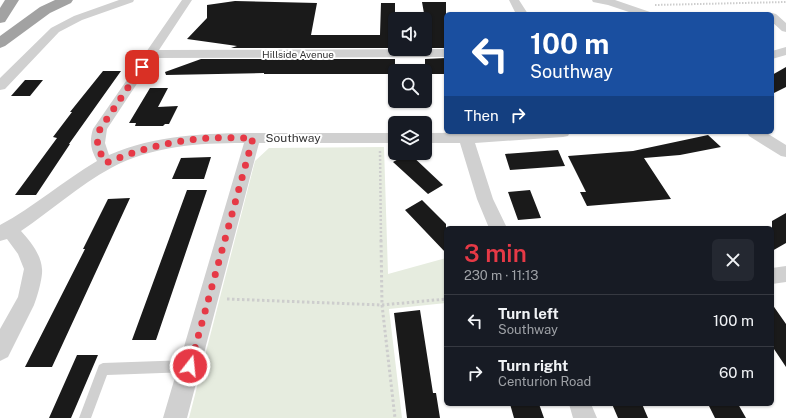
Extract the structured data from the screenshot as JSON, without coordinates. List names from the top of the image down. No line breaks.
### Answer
{"streets":{"street":["Hillside Avenue","Southway"]},"page":{"turn":["100 m","Southway"],"then":"Then","heading":["3 min","230 m · 11:13"],"list":[{"name":"Turn left","note":"Southway","value":"100 m"},{"name":"Turn right","note":"Centurion Road","value":"60 m"}]}}
